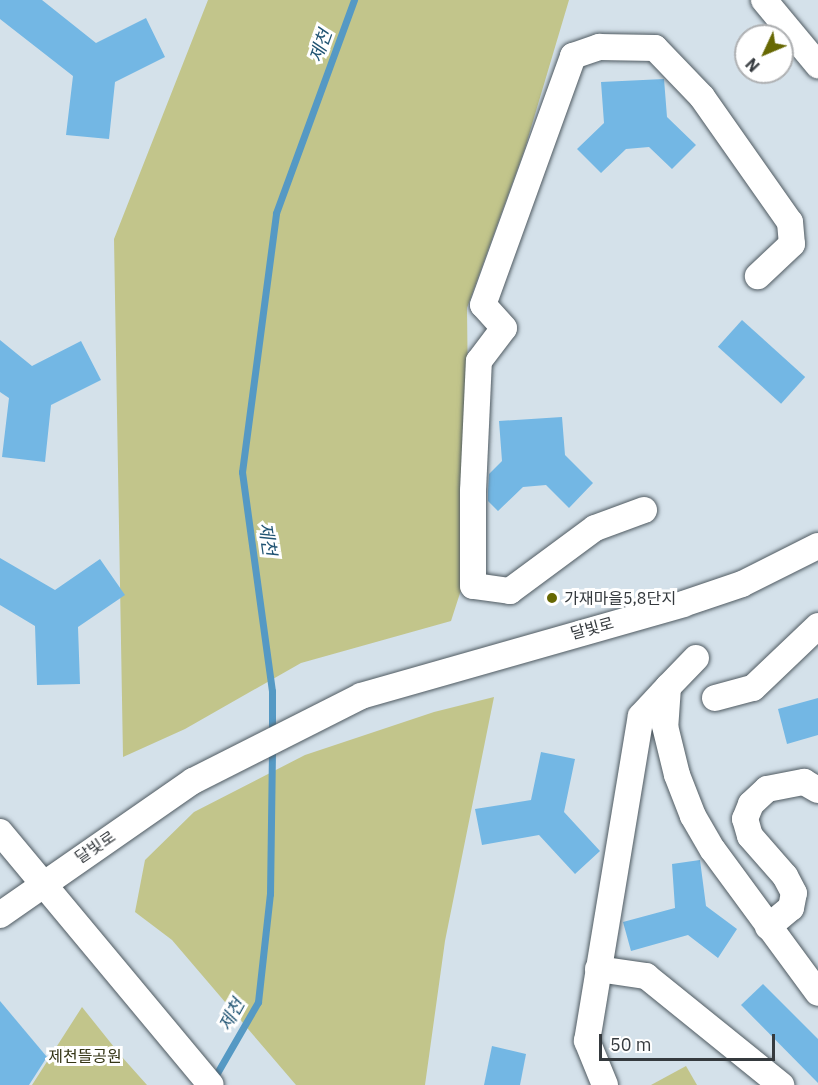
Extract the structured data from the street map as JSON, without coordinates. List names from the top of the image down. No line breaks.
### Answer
{"streets":{"street":["달빛로"]},"water":["제천"],"parks":["제천뜰공원"],"places":["가재마을5,8단지"],"scale_bar":"50 m","north":"bottom left"}
